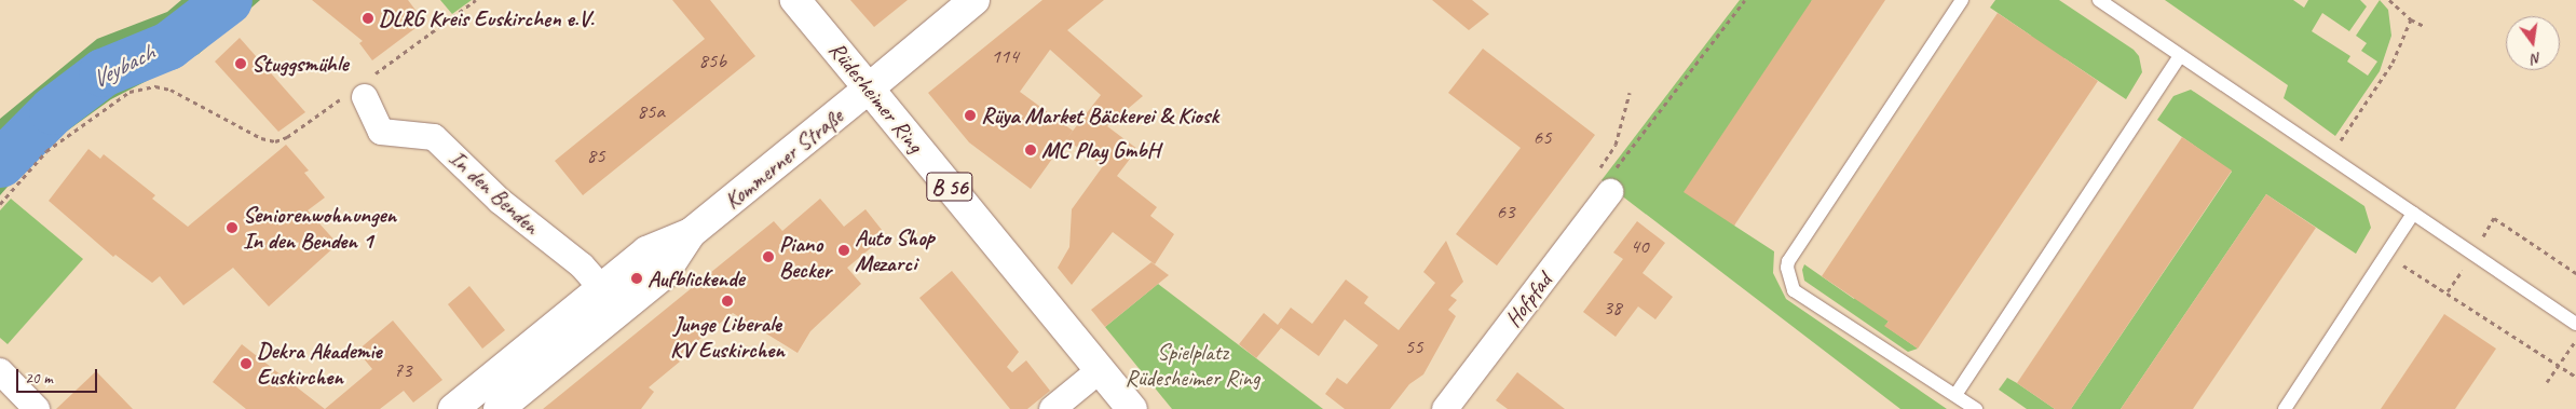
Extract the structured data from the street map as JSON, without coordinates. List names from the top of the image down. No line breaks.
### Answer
{"streets":{"street":["Rüdesheimer Ring","Kommerner Straße","B 56","In den Benden","Hofpfad"]},"crossings":[["Rüdesheimer Ring","Kommerner Straße"],["Kommerner Straße","In den Benden"]],"water":["Veybach"],"parks":["Spielplatz Rüdesheimer Ring"],"places":["DLRG Kreis Euskirchen e.V.","Stuggsmühle","Rüya Market Bäckerei & Kiosk","MC Play GmbH","Seniorenwohnungen In den Benden 1","Auto Shop Mezarci","Piano Becker","Aufblickende","Junge Liberale KV Euskirchen","Dekra Akademie Euskirchen"],"house_numbers":["114","85b","85a","65","85","63","40","38","55","73"],"scale_bar":"20 m","north":"bottom"}
